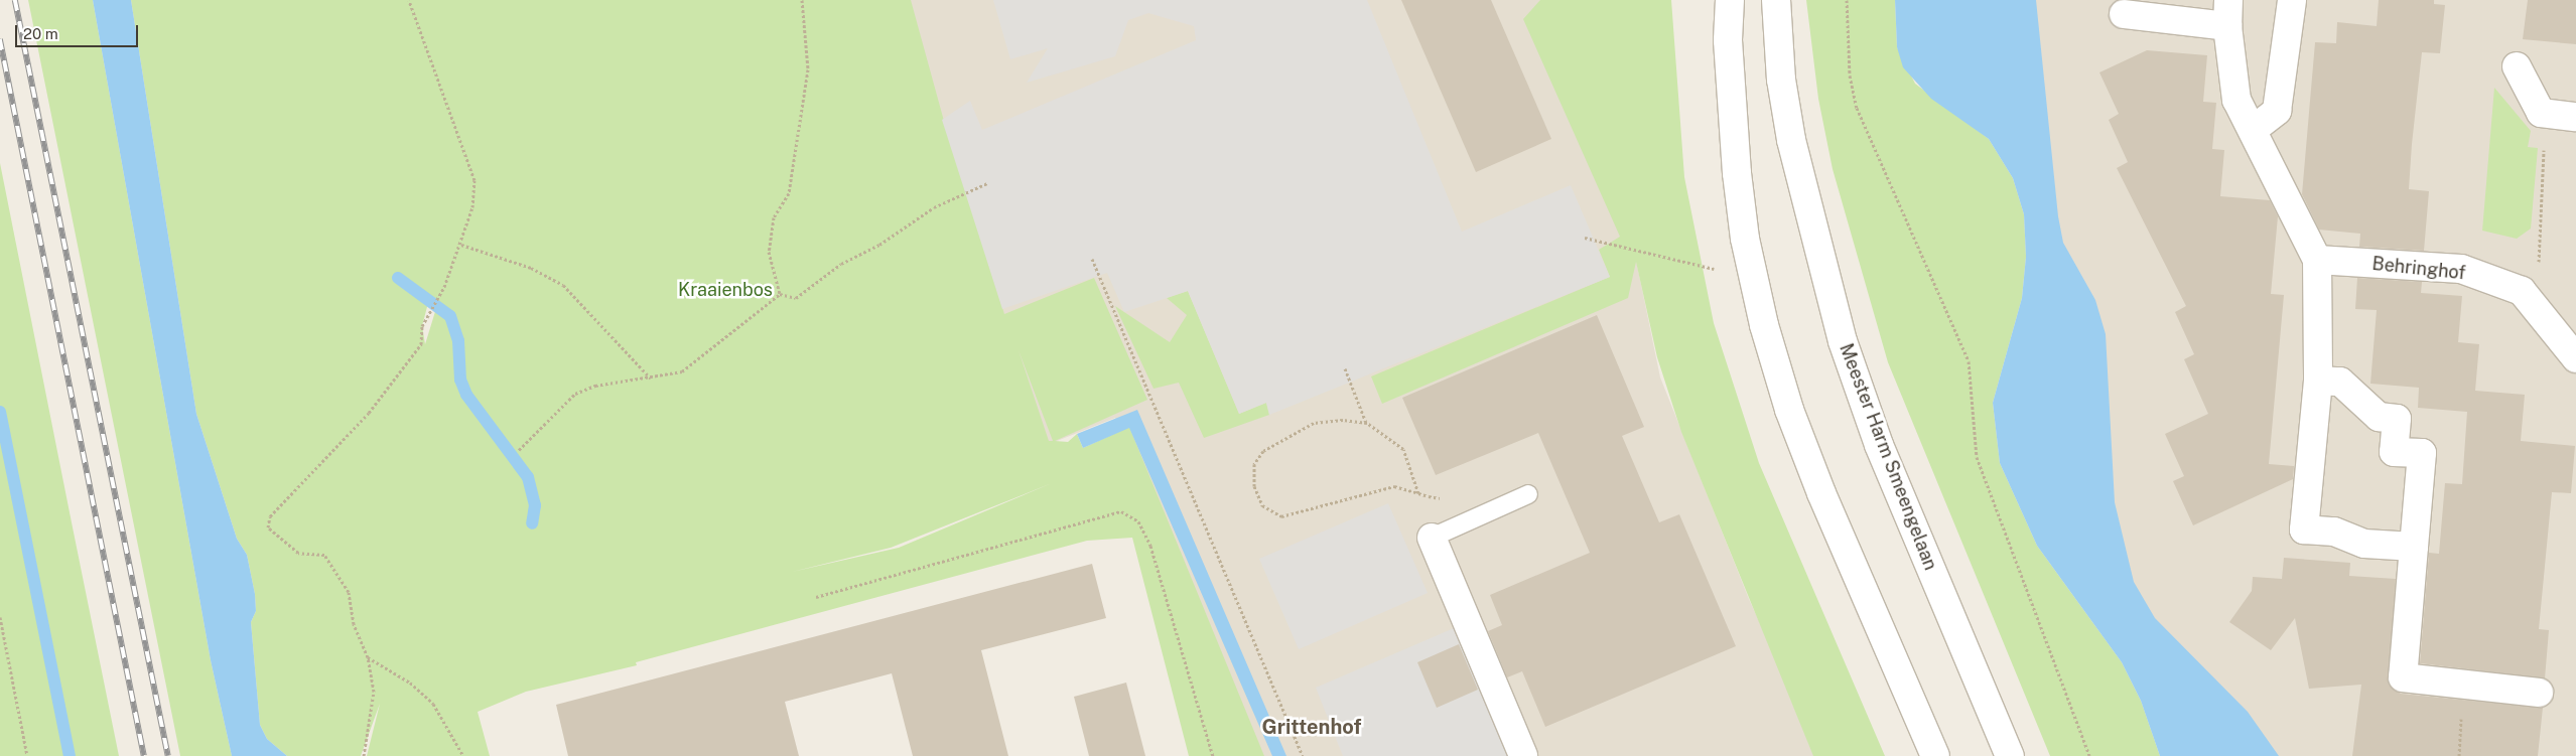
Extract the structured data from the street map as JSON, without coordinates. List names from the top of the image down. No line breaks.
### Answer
{"streets":{"street":["Behringhof","Meester Harm Smeengelaan"]},"districts":["Grittenhof"],"parks":["Kraaienbos"],"scale_bar":"20 m"}
